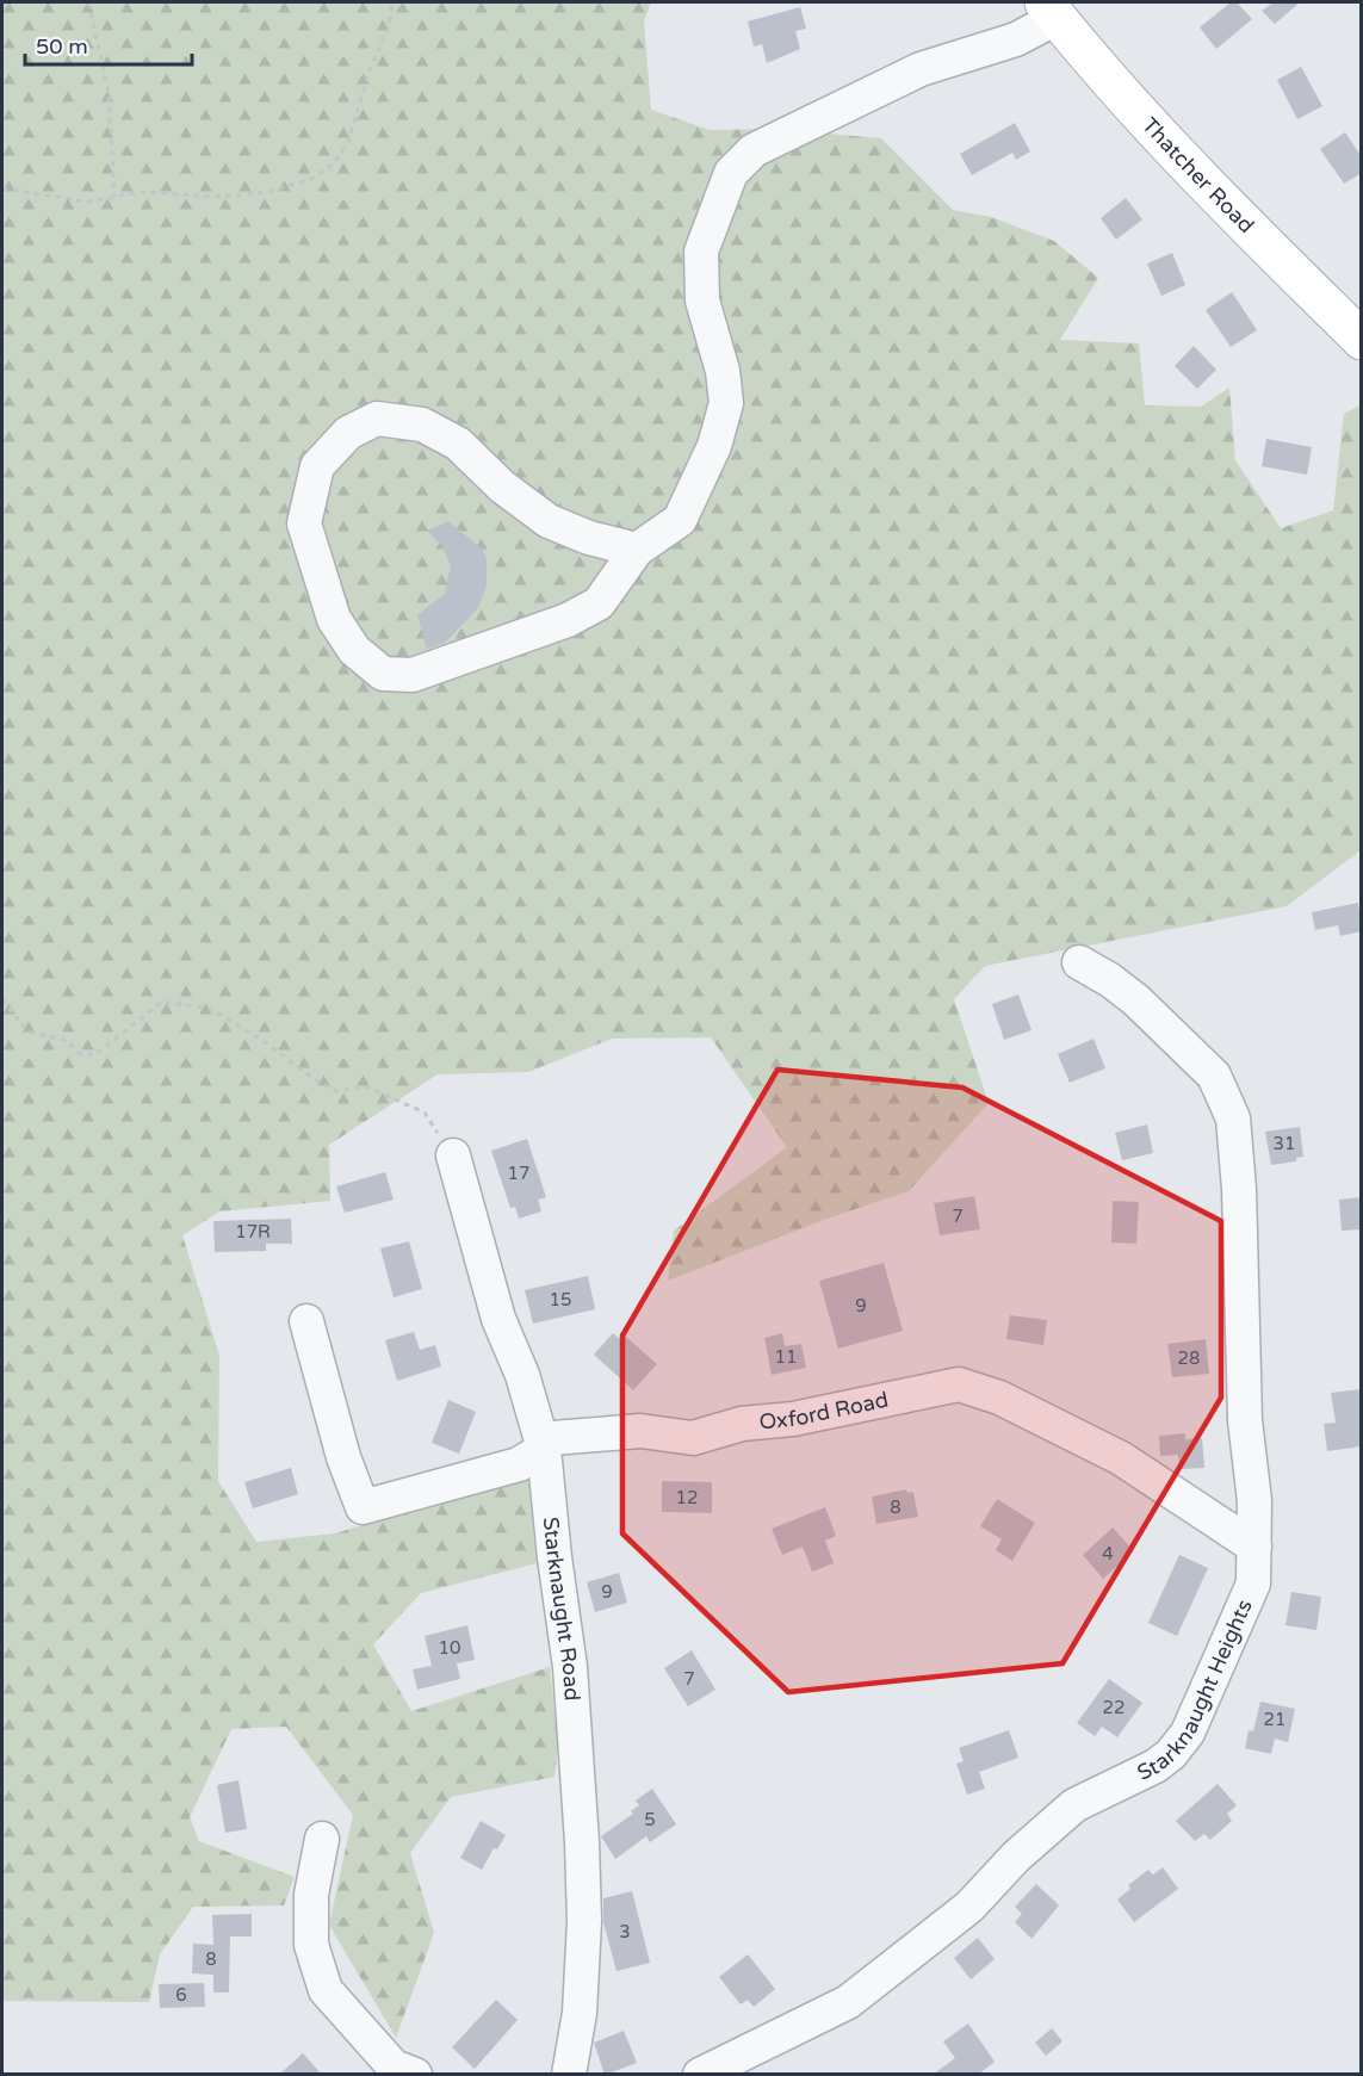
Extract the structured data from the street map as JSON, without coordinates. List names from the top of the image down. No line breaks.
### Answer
{"streets":{"main road":["Thatcher Road"],"street":["Oxford Road","Starknaught Road","Starknaught Heights"]},"crossings":[["Oxford Road","Starknaught Road"],["Oxford Road","Starknaught Heights"]],"house_numbers":["31","17","7","17R","15","9","11","28","12","8","4","9","10","7","22","21","5","3","8","6"],"scale_bar":"50 m"}
